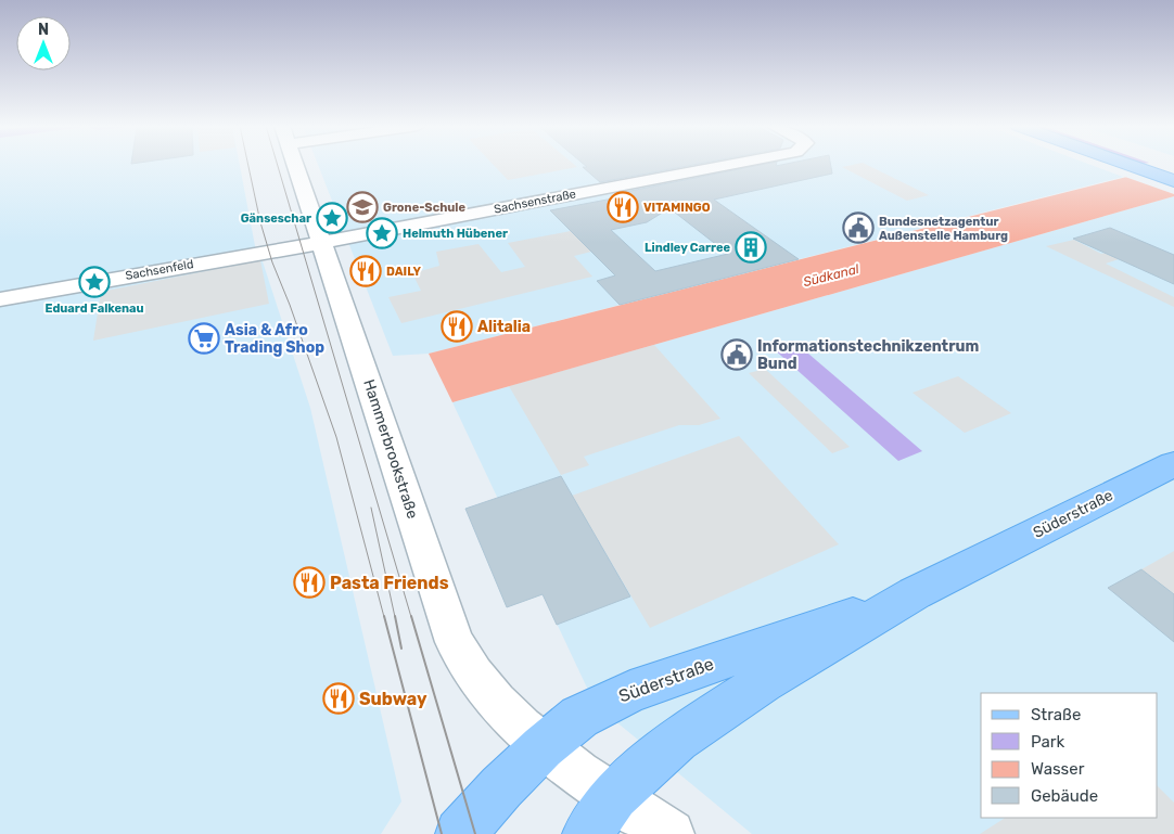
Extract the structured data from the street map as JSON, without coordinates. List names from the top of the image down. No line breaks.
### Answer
{"streets":{"main road":["Süderstraße"],"street":["Sachsenstraße","Sachsenfeld","Hammerbrookstraße"]},"crossings":[["Sachsenstraße","Sachsenfeld"],["Sachsenstraße","Hammerbrookstraße"],["Sachsenfeld","Hammerbrookstraße"],["Hammerbrookstraße","Süderstraße"]],"water":["Südkanal"],"places":{"school or university":["Grone-Schule"],"restaurant":["VITAMINGO","DAILY","Alitalia","Pasta Friends","Subway"],"place":["Gänseschar","Helmuth Hübener","Eduard Falkenau"],"public building":["Bundesnetzagentur Außenstelle Hamburg","Informationstechnikzentrum Bund"],"building":["Lindley Carree"],"supermarket":["Asia & Afro Trading Shop"]},"legend":["Straße","Park","Wasser","Gebäude"],"north":"top"}
